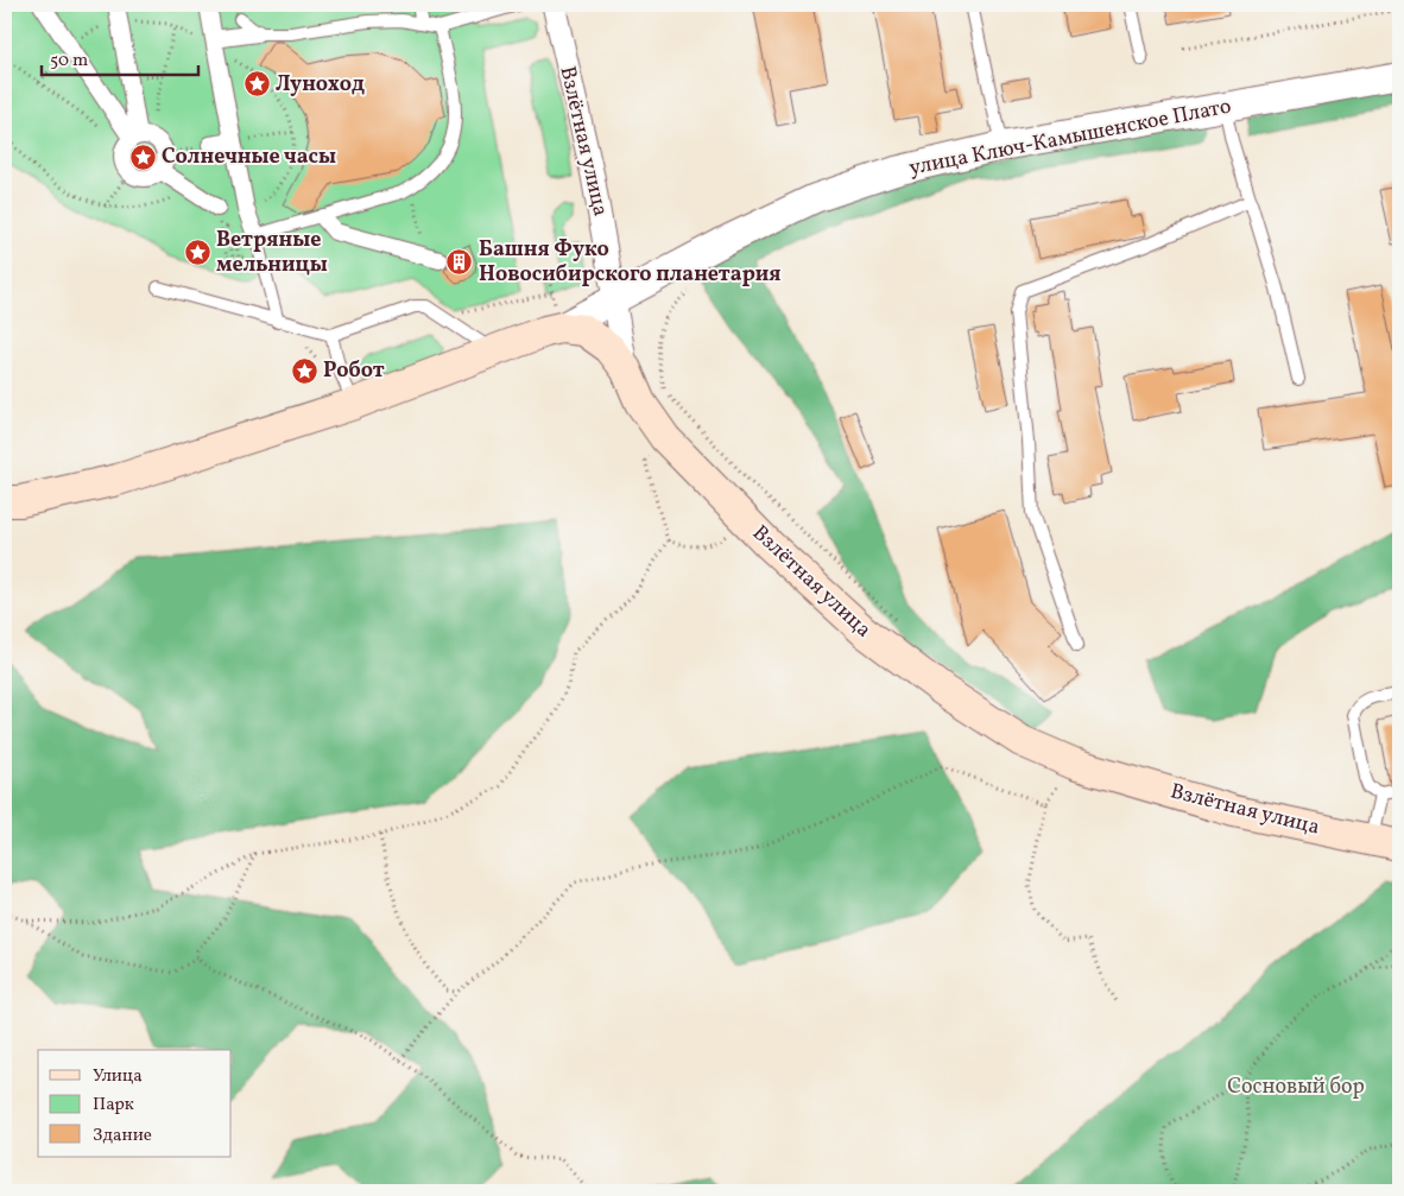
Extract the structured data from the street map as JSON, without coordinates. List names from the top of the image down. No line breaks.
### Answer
{"streets":{"main road":["Взлётная улица"],"street":["улица Ключ-Камышенское Плато"]},"crossings":[["улица Ключ-Камышенское Плато","Взлётная улица"]],"parks":["Сосновый бор"],"places":{"place":["Луноход","Солнечные часы","Ветряные мельницы","Робот"],"building":["Башня Фуко Новосибирского планетария"]},"legend":["Улица","Парк","Здание"],"scale_bar":"50 m"}
